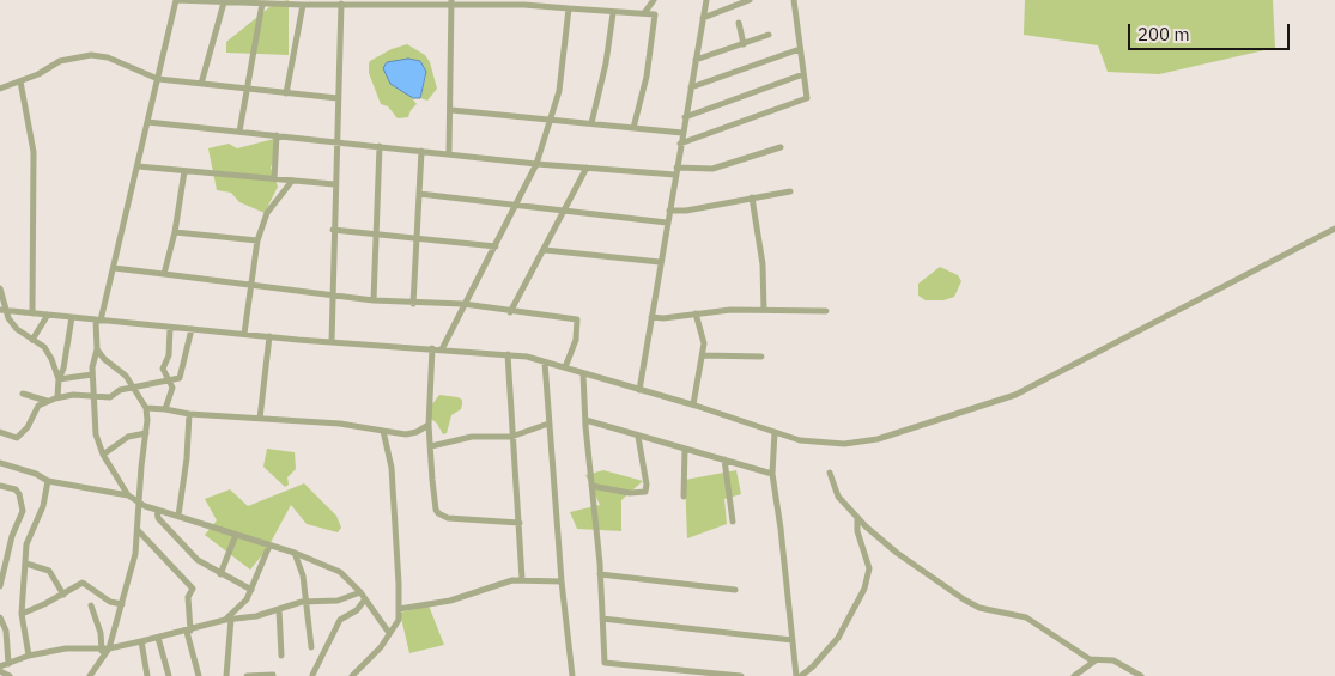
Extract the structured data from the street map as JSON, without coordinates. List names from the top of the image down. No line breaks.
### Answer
{"scale_bar":"200 m"}
